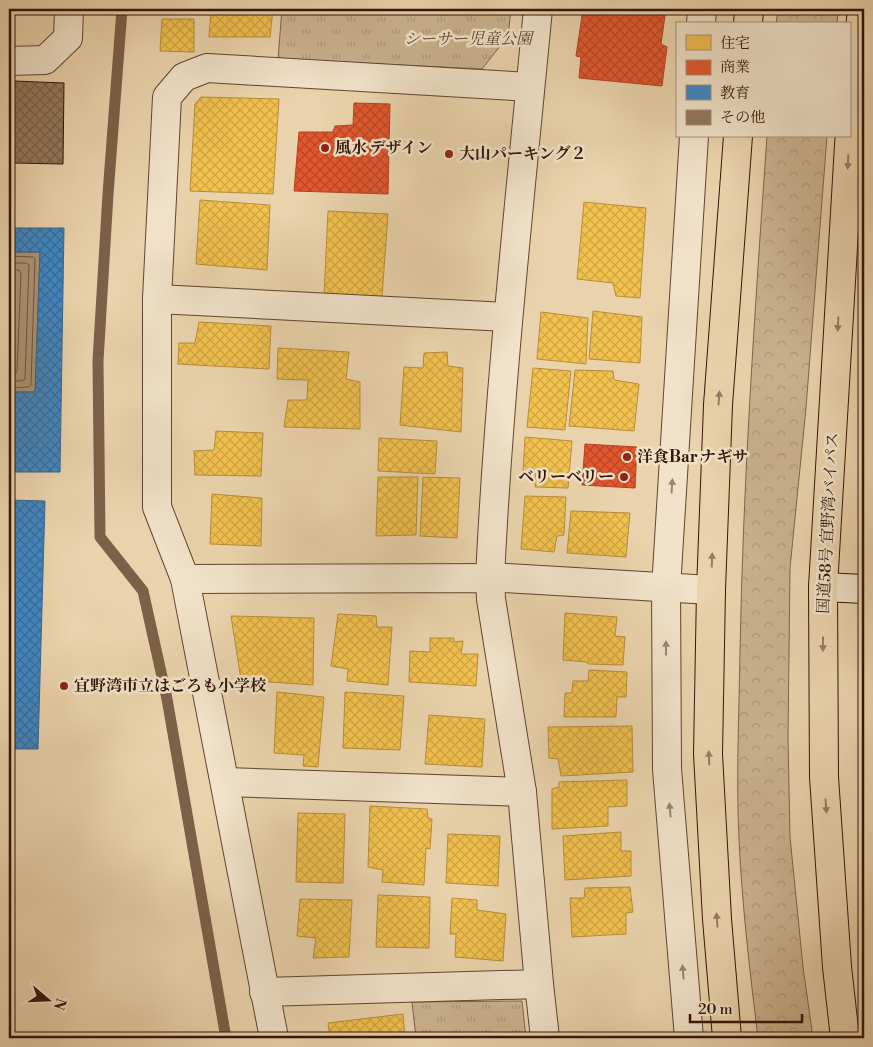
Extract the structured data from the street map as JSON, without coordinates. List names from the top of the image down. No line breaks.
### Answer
{"streets":{"highway":["国道58号 宜野湾バイパス"]},"parks":["シーサー児童公園"],"places":["風水 デザイン","大山パーキング２","洋食Bar ナギサ","ベリーベリー","宜野湾市立はごろも小学校"],"legend":["住宅","商業","教育","その他"],"scale_bar":"20 m","north":"right"}
